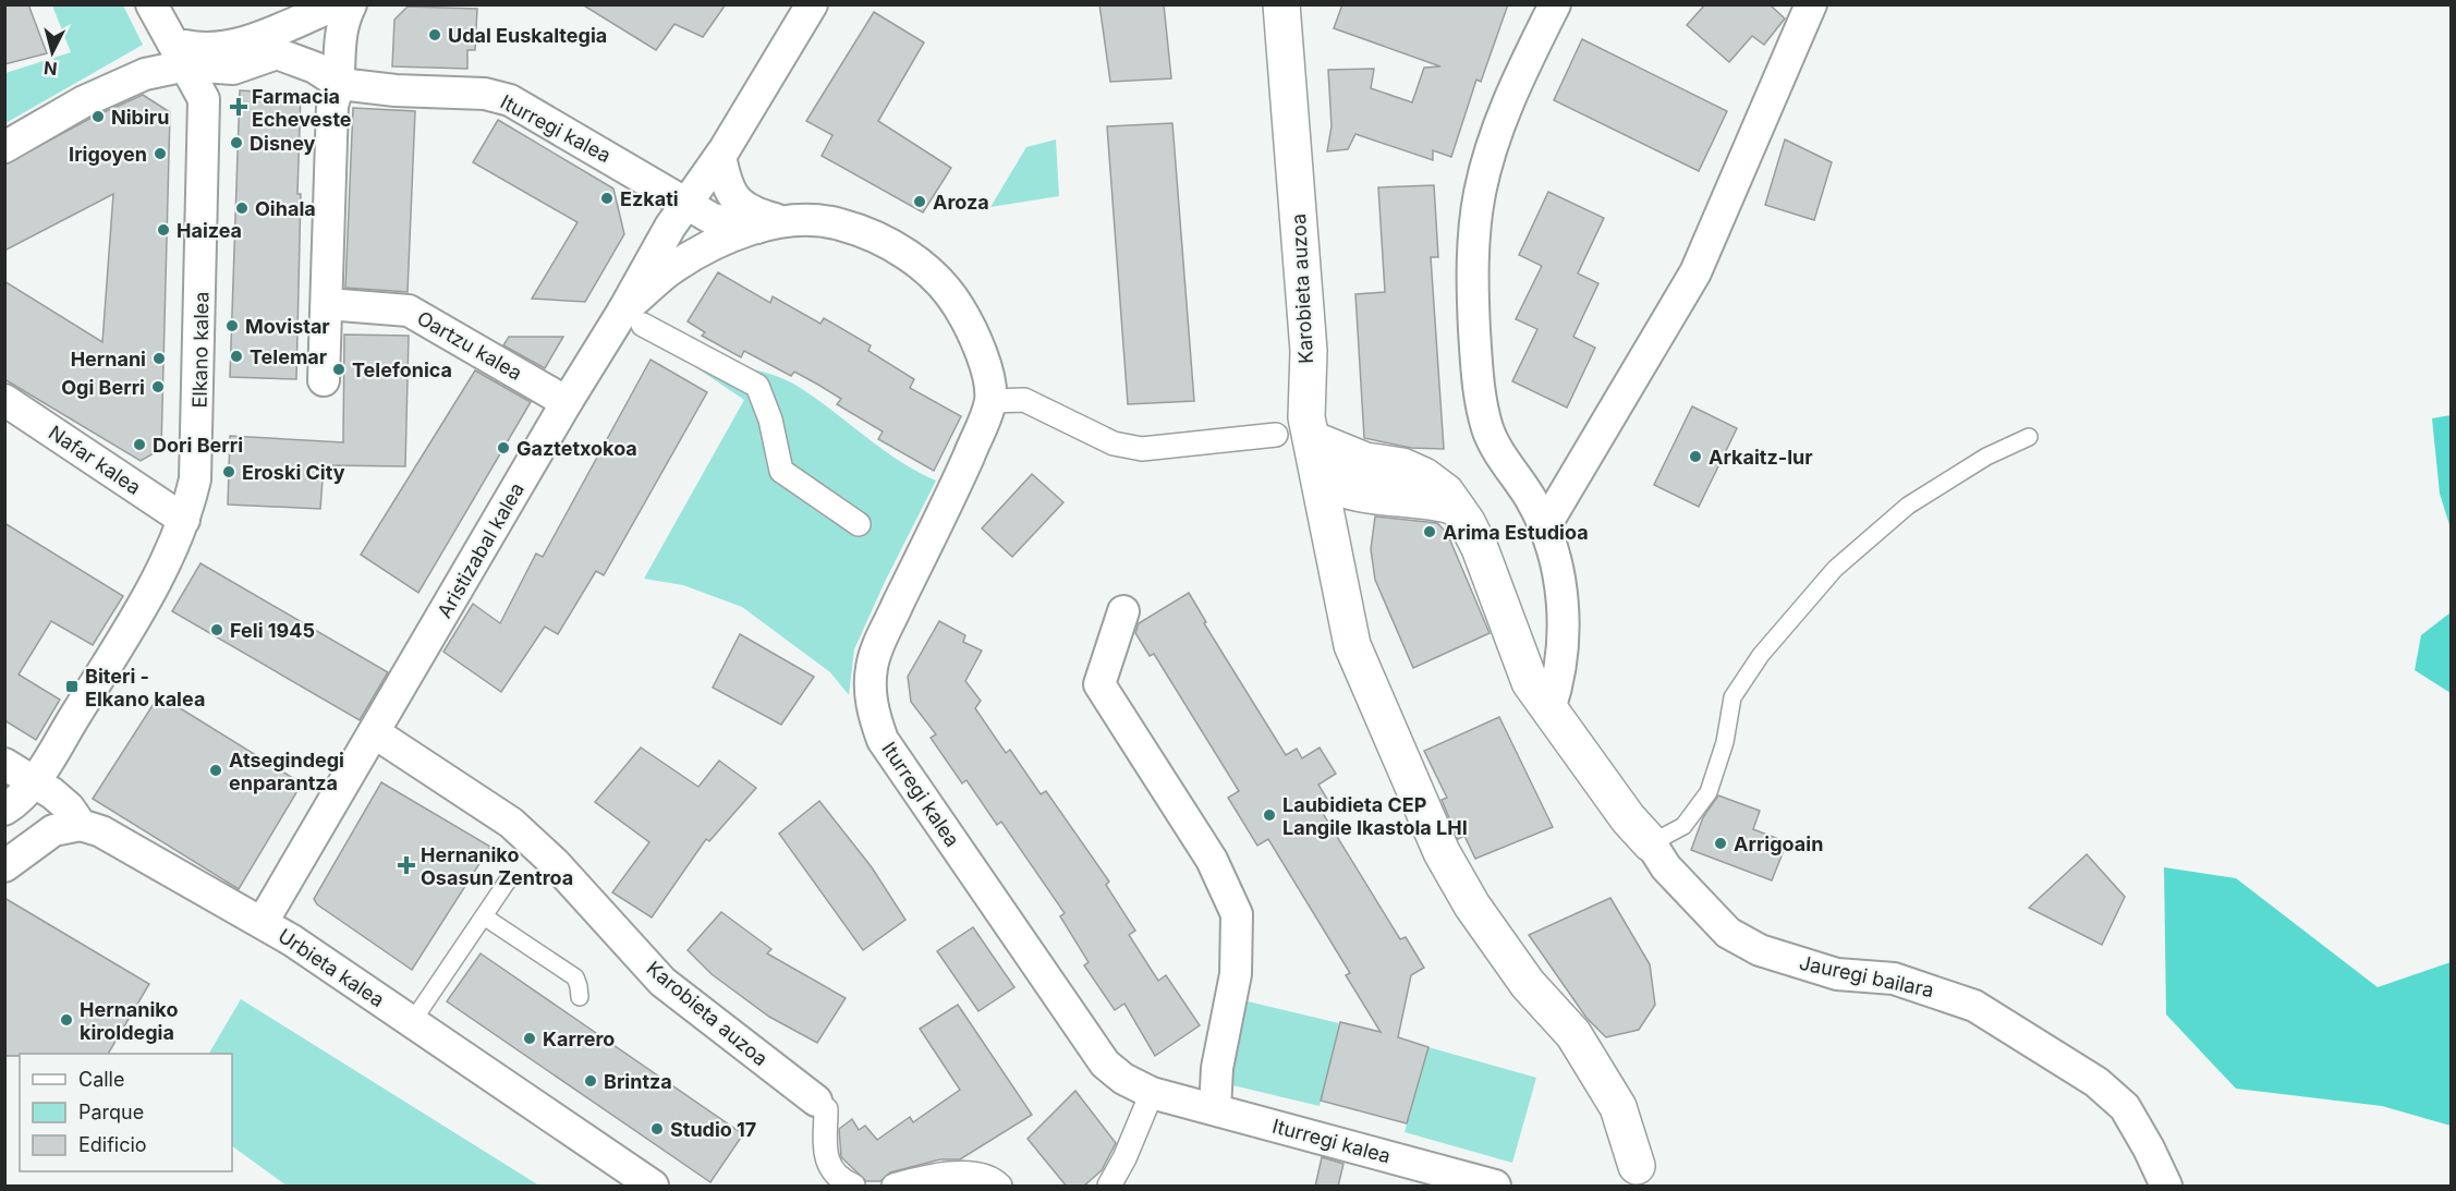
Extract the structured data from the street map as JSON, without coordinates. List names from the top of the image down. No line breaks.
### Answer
{"streets":{"main road":["Karobieta auzoa"],"street":["Iturregi kalea","Oartzu kalea","Elkano kalea","Nafar kalea","Aristizabal kalea","Urbieta kalea","Jauregi bailara"]},"crossings":[["Iturregi kalea","Aristizabal kalea"],["Karobieta auzoa","Aristizabal kalea"],["Oartzu kalea","Aristizabal kalea"],["Elkano kalea","Nafar kalea"],["Elkano kalea","Urbieta kalea"],["Aristizabal kalea","Urbieta kalea"]],"places":{"other":["Udal Euskaltegia","Nibiru","Disney","Irigoyen","Ezkati","Aroza","Oihala","Haizea","Movistar","Telemar","Hernani","Telefonica","Ogi Berri","Dori Berri","Gaztetxokoa","Arkaitz-lur","Eroski City","Arima Estudioa","Feli 1945","Atsegindegi enparantza","Laubidieta CEP Langile Ikastola LHI","Arrigoain","Hernaniko kiroldegia","Karrero","Brintza","Studio 17"],"health":["Farmacia Echeveste","Hernaniko Osasun Zentroa"],"transit":["Biteri - Elkano kalea"]},"legend":["Calle","Parque","Edificio"],"north":"bottom"}
